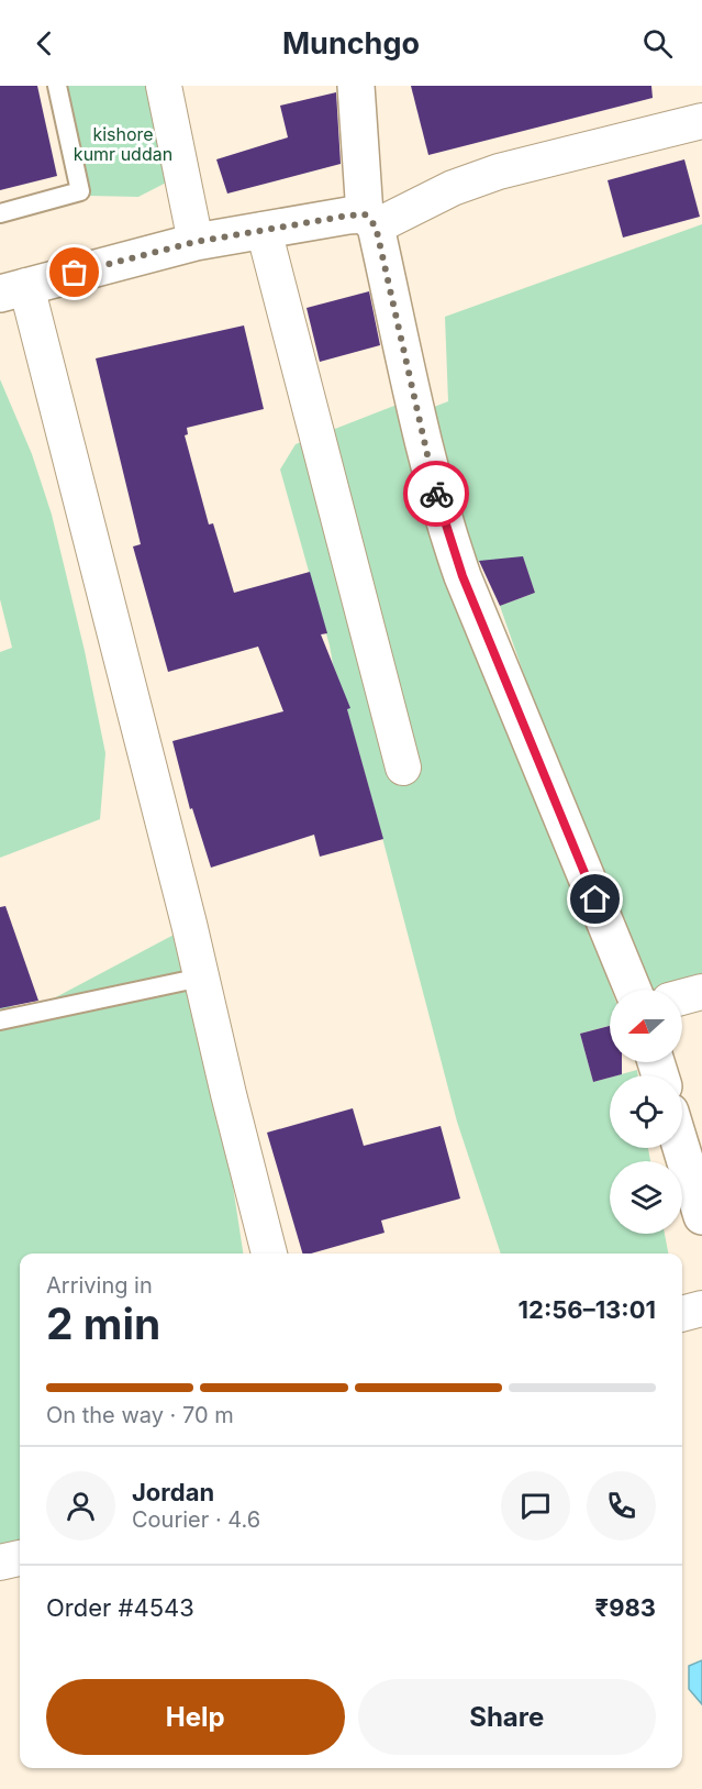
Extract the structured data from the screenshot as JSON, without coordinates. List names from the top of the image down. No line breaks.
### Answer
{"parks":["kishore kumr uddan"],"north":"left","page":{"header":"Munchgo","heading":["2 min","Arriving in","12:56–13:01"],"panel":["Jordan","Courier · 4.6","Order #4543","₹983"],"bar":"On the way · 70 m","buttons":["Help","Share"]}}
